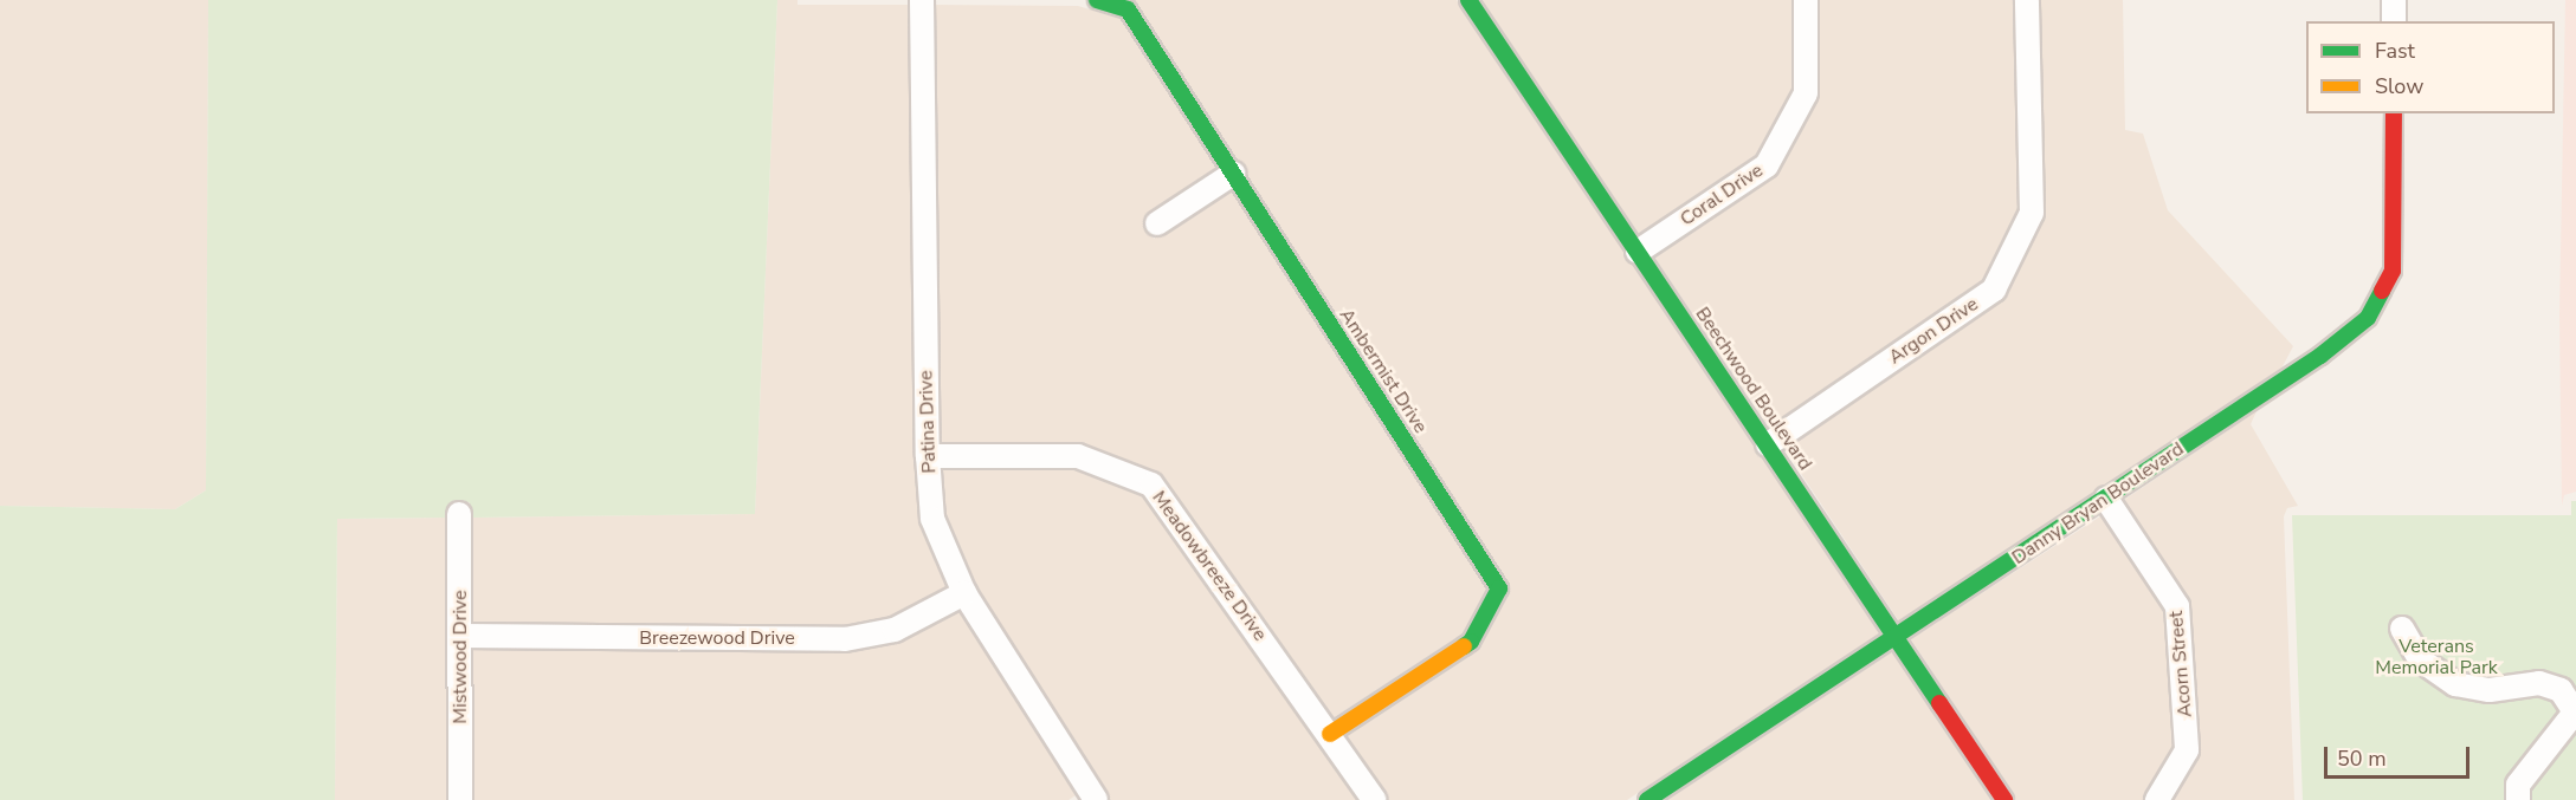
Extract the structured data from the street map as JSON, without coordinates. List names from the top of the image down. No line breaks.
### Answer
{"streets":{"street":["Coral Drive","Argon Drive","Ambermist Drive","Beechwood Boulevard","Patina Drive","Danny Bryan Boulevard","Meadowbreeze Drive","Breezewood Drive","Mistwood Drive","Acorn Street"]},"crossings":[["Coral Drive","Beechwood Boulevard"],["Argon Drive","Beechwood Boulevard"],["Ambermist Drive","Meadowbreeze Drive"],["Beechwood Boulevard","Danny Bryan Boulevard"],["Patina Drive","Meadowbreeze Drive"],["Patina Drive","Breezewood Drive"],["Danny Bryan Boulevard","Acorn Street"],["Breezewood Drive","Mistwood Drive"]],"parks":["Veterans Memorial Park"],"legend":["Fast","Slow"],"scale_bar":"50 m"}
